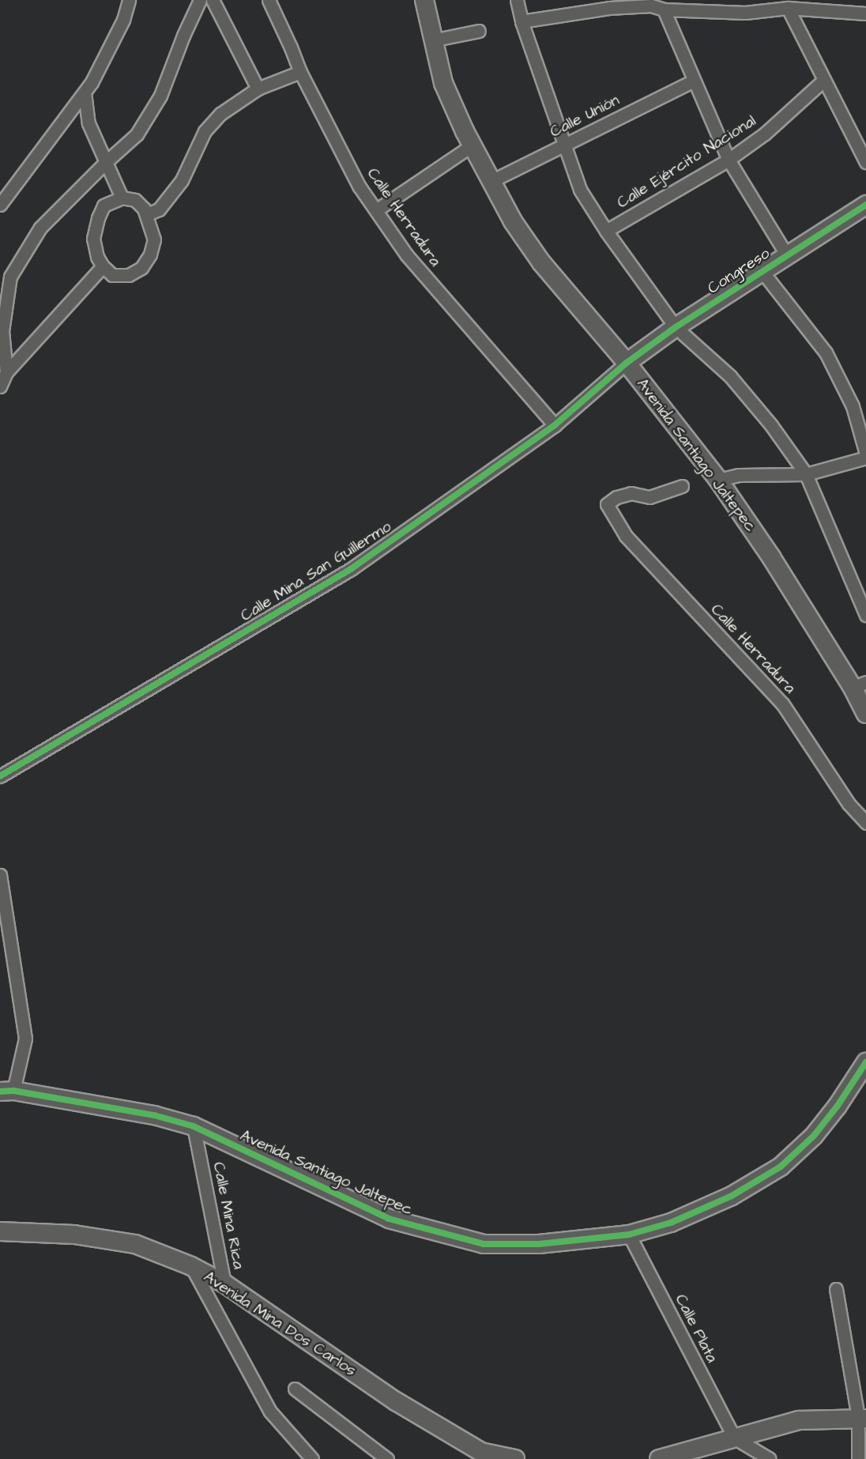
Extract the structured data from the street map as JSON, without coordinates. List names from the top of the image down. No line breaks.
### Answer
{"streets":{"street":["Calle Unión","Calle Ejército Nacional","Calle Herradura","Congreso","Avenida Santiago Jaltepec","Calle Mina San Guillermo","Calle Mina Rica","Avenida Mina Dos Carlos","Calle Plata"]},"crossings":[["Calle Unión","Avenida Santiago Jaltepec"],["Calle Herradura","Calle Mina San Guillermo"],["Congreso","Avenida Santiago Jaltepec"],["Congreso","Calle Mina San Guillermo"],["Avenida Santiago Jaltepec","Calle Mina San Guillermo"],["Avenida Santiago Jaltepec","Calle Mina Rica"],["Avenida Santiago Jaltepec","Calle Plata"],["Calle Mina Rica","Avenida Mina Dos Carlos"]]}
